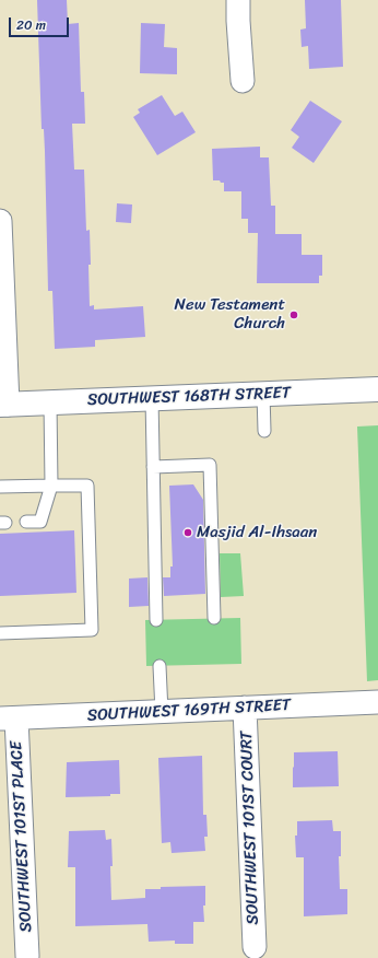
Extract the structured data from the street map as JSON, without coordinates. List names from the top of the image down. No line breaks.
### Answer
{"streets":{"street":["SOUTHWEST 168TH STREET","SOUTHWEST 169TH STREET","SOUTHWEST 101ST COURT","SOUTHWEST 101ST PLACE"]},"crossings":[["SOUTHWEST 169TH STREET","SOUTHWEST 101ST COURT"],["SOUTHWEST 169TH STREET","SOUTHWEST 101ST PLACE"]],"places":["New Testament Church","Masjid Al-Ihsaan"],"scale_bar":"20 m"}
